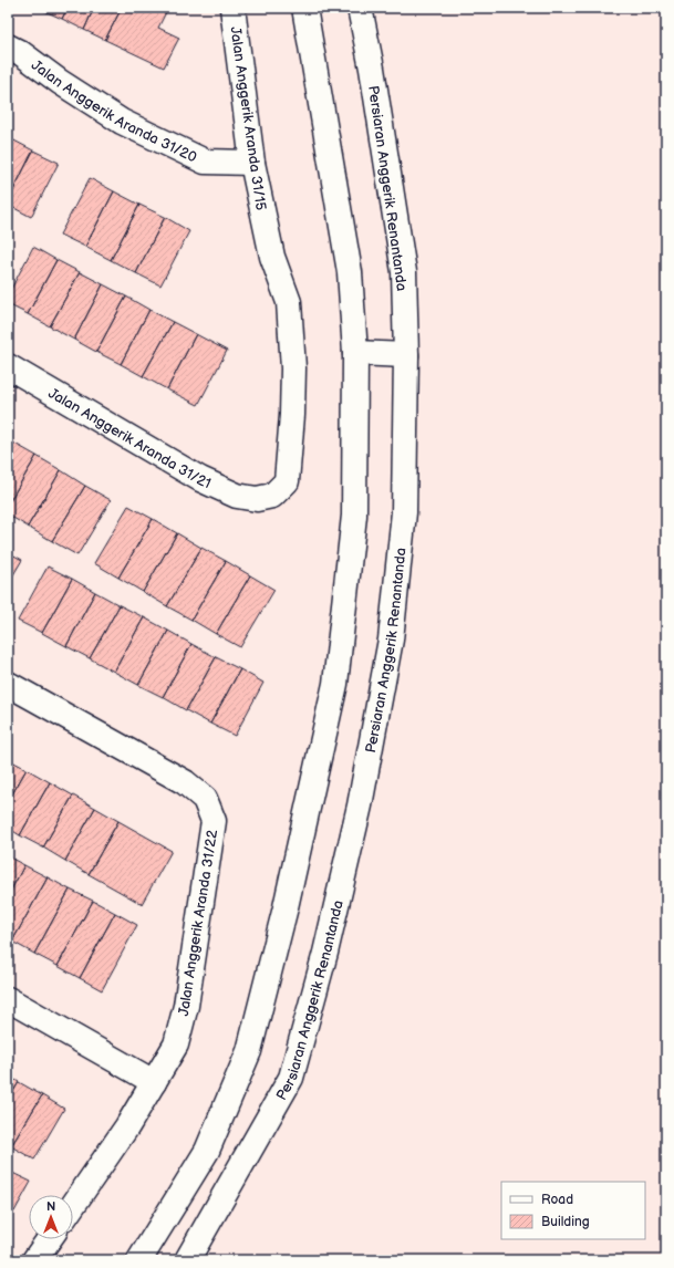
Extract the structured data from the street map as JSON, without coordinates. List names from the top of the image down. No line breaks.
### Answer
{"streets":{"main road":["Jalan Anggerik Aranda 31/20","Jalan Anggerik Aranda 31/15","Persiaran Anggerik Renantanda","Jalan Anggerik Aranda 31/21","Jalan Anggerik Aranda 31/22"]},"crossings":[["Jalan Anggerik Aranda 31/20","Jalan Anggerik Aranda 31/15"],["Jalan Anggerik Aranda 31/15","Jalan Anggerik Aranda 31/21"]],"legend":["Road","Building"],"north":"top"}
